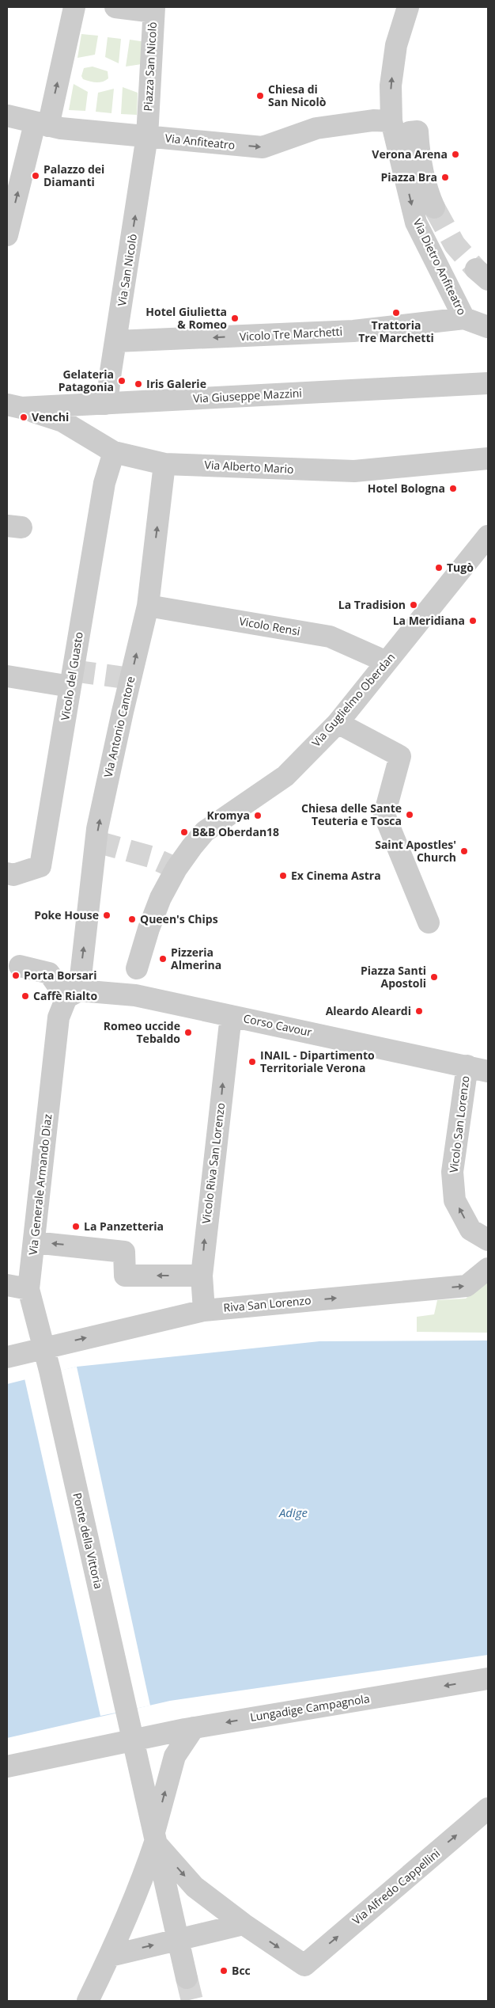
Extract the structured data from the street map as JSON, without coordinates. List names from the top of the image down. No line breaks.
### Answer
{"streets":{"street":["Piazza San Nicolò","Via Anfiteatro","Via Dietro Anfiteatro","Via San Nicolò","Vicolo Tre Marchetti","Via Giuseppe Mazzini","Via Alberto Mario","Vicolo Rensi","Vicolo del Guasto","Via Guglielmo Oberdan","Via Antonio Cantore","Corso Cavour","Vicolo San Lorenzo","Vicolo Riva San Lorenzo","Via Generale Armando Diaz","Riva San Lorenzo","Ponte della Vittoria","Lungadige Campagnola","Via Alfredo Cappellini"]},"crossings":[["Piazza San Nicolò","Via Anfiteatro"],["Piazza San Nicolò","Via San Nicolò"],["Via Anfiteatro","Via Dietro Anfiteatro"],["Via Anfiteatro","Via San Nicolò"],["Via Dietro Anfiteatro","Vicolo Tre Marchetti"],["Via San Nicolò","Vicolo Tre Marchetti"],["Via San Nicolò","Via Giuseppe Mazzini"],["Via Giuseppe Mazzini","Via Alberto Mario"],["Via Alberto Mario","Vicolo del Guasto"],["Via Alberto Mario","Via Antonio Cantore"],["Vicolo Rensi","Via Guglielmo Oberdan"],["Vicolo Rensi","Via Antonio Cantore"],["Via Antonio Cantore","Corso Cavour"],["Via Antonio Cantore","Via Generale Armando Diaz"],["Corso Cavour","Vicolo San Lorenzo"],["Corso Cavour","Vicolo Riva San Lorenzo"],["Corso Cavour","Via Generale Armando Diaz"],["Vicolo Riva San Lorenzo","Riva San Lorenzo"],["Via Generale Armando Diaz","Riva San Lorenzo"],["Via Generale Armando Diaz","Ponte della Vittoria"],["Ponte della Vittoria","Lungadige Campagnola"]],"one_way":["Via Anfiteatro","Vicolo Tre Marchetti","Via Antonio Cantore","Vicolo San Lorenzo","Vicolo Riva San Lorenzo","Riva San Lorenzo","Lungadige Campagnola","Via Alfredo Cappellini"],"water":["Adige"],"places":["Chiesa di San Nicolò","Verona Arena","Palazzo dei Diamanti","Piazza Bra","Trattoria Tre Marchetti","Hotel Giulietta & Romeo","Gelateria Patagonia","Iris Galerie","Venchi","Hotel Bologna","Tugò","La Tradision","La Meridiana","Chiesa delle Sante Teuteria e Tosca","Kromya","B&B Oberdan18","Saint Apostles' Church","Ex Cinema Astra","Poke House","Queen's Chips","Pizzeria Almerina","Porta Borsari","Piazza Santi Apostoli","Caffè Rialto","Aleardo Aleardi","Romeo uccide Tebaldo","INAIL - Dipartimento Territoriale Verona","La Panzetteria","Bcc"]}
